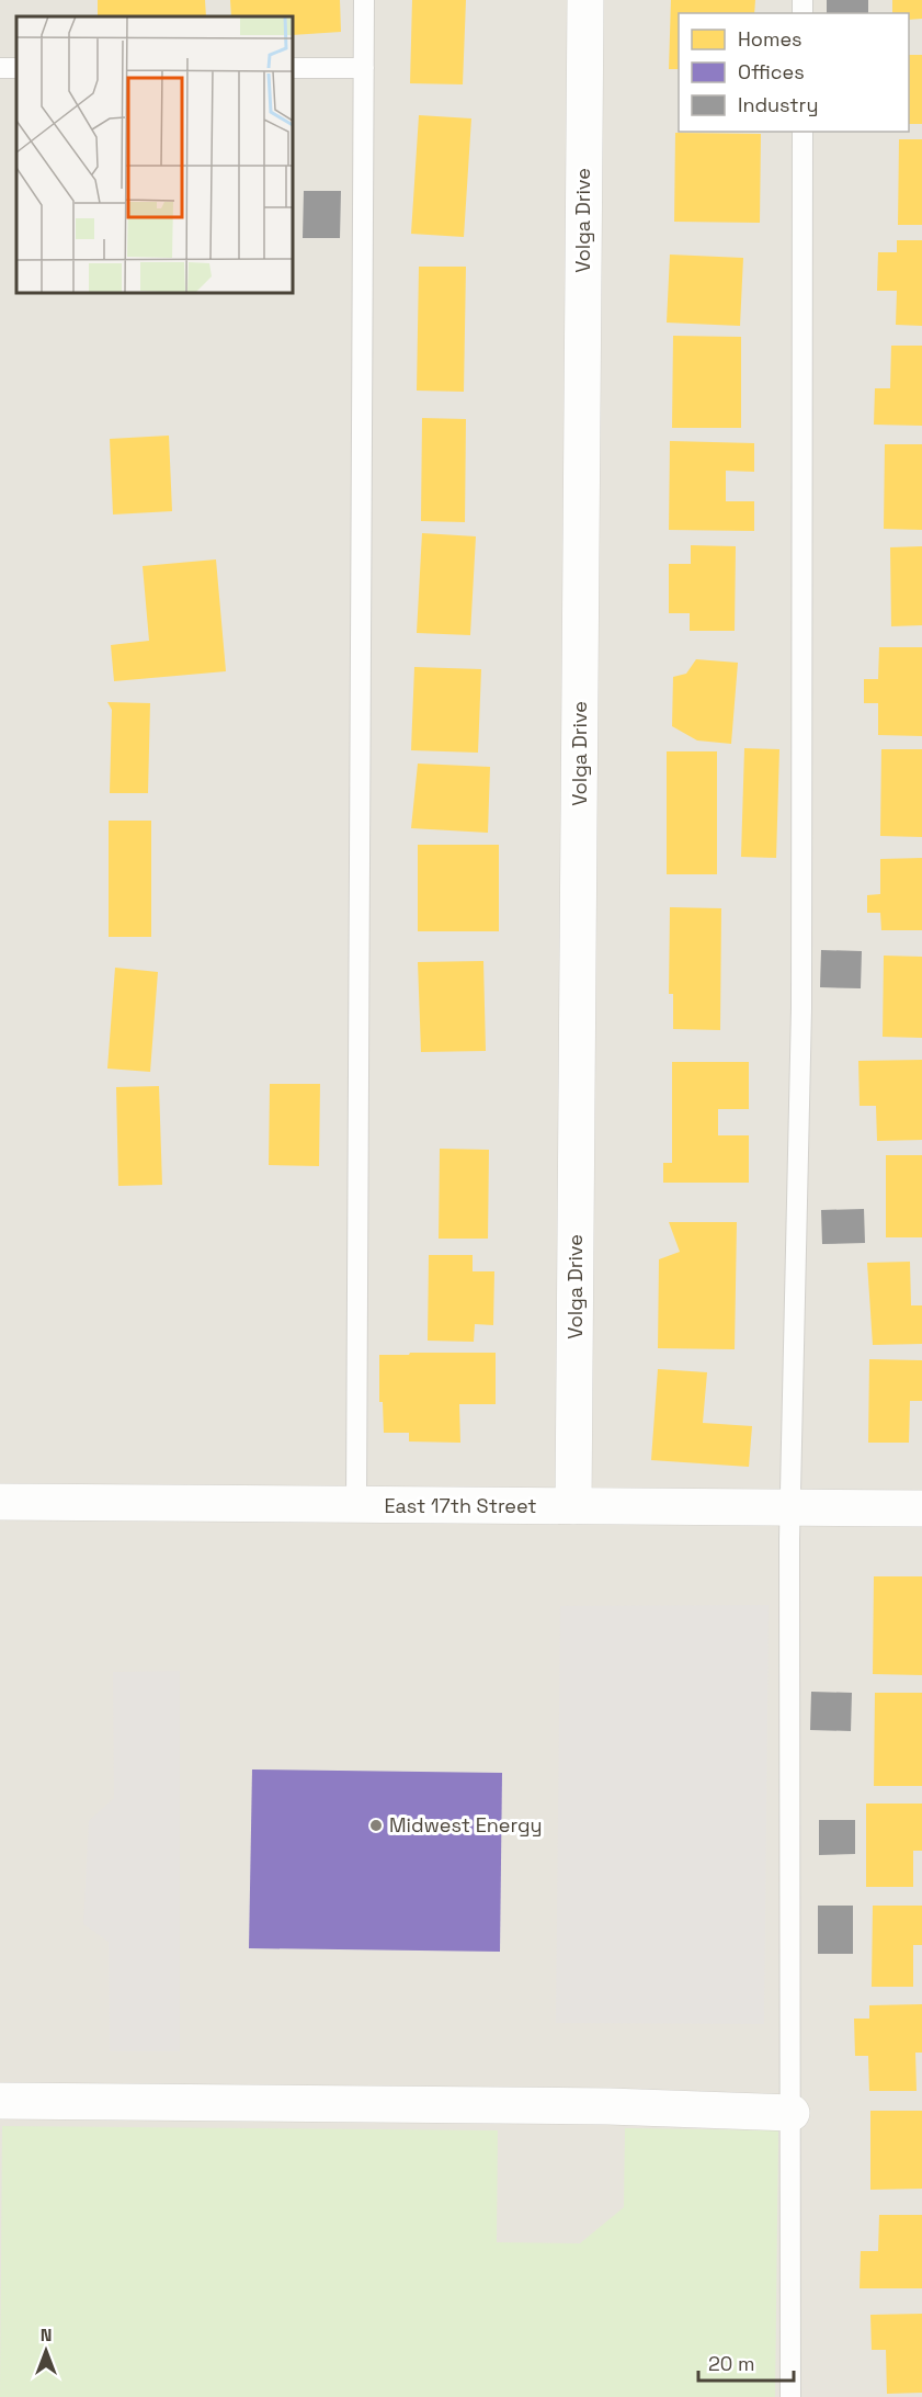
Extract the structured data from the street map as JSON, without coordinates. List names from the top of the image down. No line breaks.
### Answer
{"streets":{"street":["Volga Drive","East 17th Street"]},"crossings":[["Volga Drive","East 17th Street"]],"places":["Midwest Energy"],"legend":["Homes","Offices","Industry"],"scale_bar":"20 m","north":"top"}
